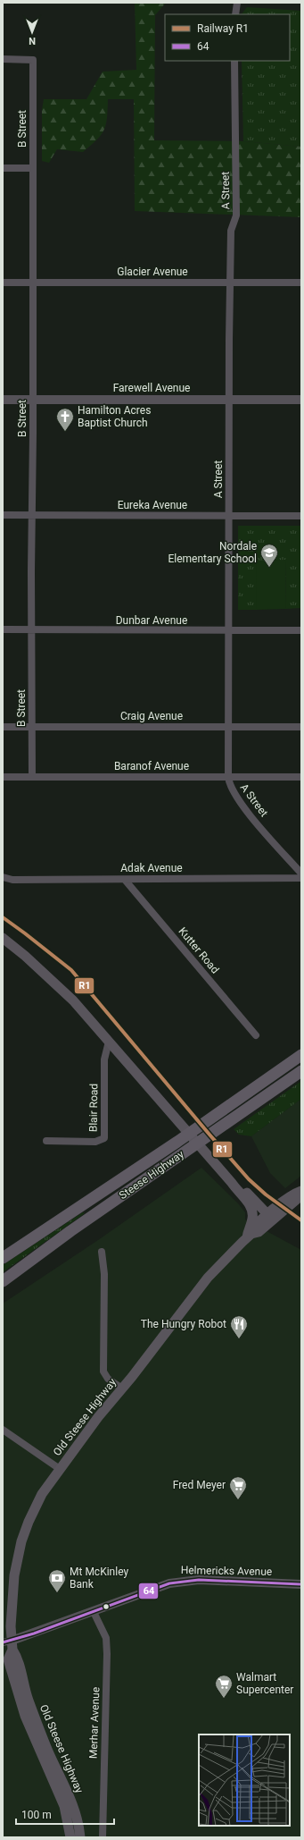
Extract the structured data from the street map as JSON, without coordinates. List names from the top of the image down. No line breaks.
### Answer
{"streets":{"highway":["Steese Highway"],"main road":["Old Steese Highway"],"street":["B Street","A Street","Glacier Avenue","Farewell Avenue","Eureka Avenue","Dunbar Avenue","Craig Avenue","Baranof Avenue","Adak Avenue","Kutter Road","Blair Road","Helmericks Avenue","Merhar Avenue"]},"crossings":[["B Street","Glacier Avenue"],["B Street","Farewell Avenue"],["B Street","Eureka Avenue"],["B Street","Dunbar Avenue"],["B Street","Craig Avenue"],["B Street","Baranof Avenue"],["A Street","Glacier Avenue"],["A Street","Farewell Avenue"],["A Street","Eureka Avenue"],["A Street","Dunbar Avenue"],["A Street","Craig Avenue"],["A Street","Baranof Avenue"],["Adak Avenue","Kutter Road"],["Old Steese Highway","Helmericks Avenue"],["Helmericks Avenue","Merhar Avenue"]],"places":{"church":["Hamilton Acres Baptist Church"],"school or university":["Nordale Elementary School"],"restaurant":["The Hungry Robot"],"supermarket":["Fred Meyer","Walmart Supercenter"],"bank":["Mt McKinley Bank"]},"lines":["rail line R1","transit line 64"],"legend":["Railway R1","64"],"scale_bar":"100 m","north":"bottom"}
